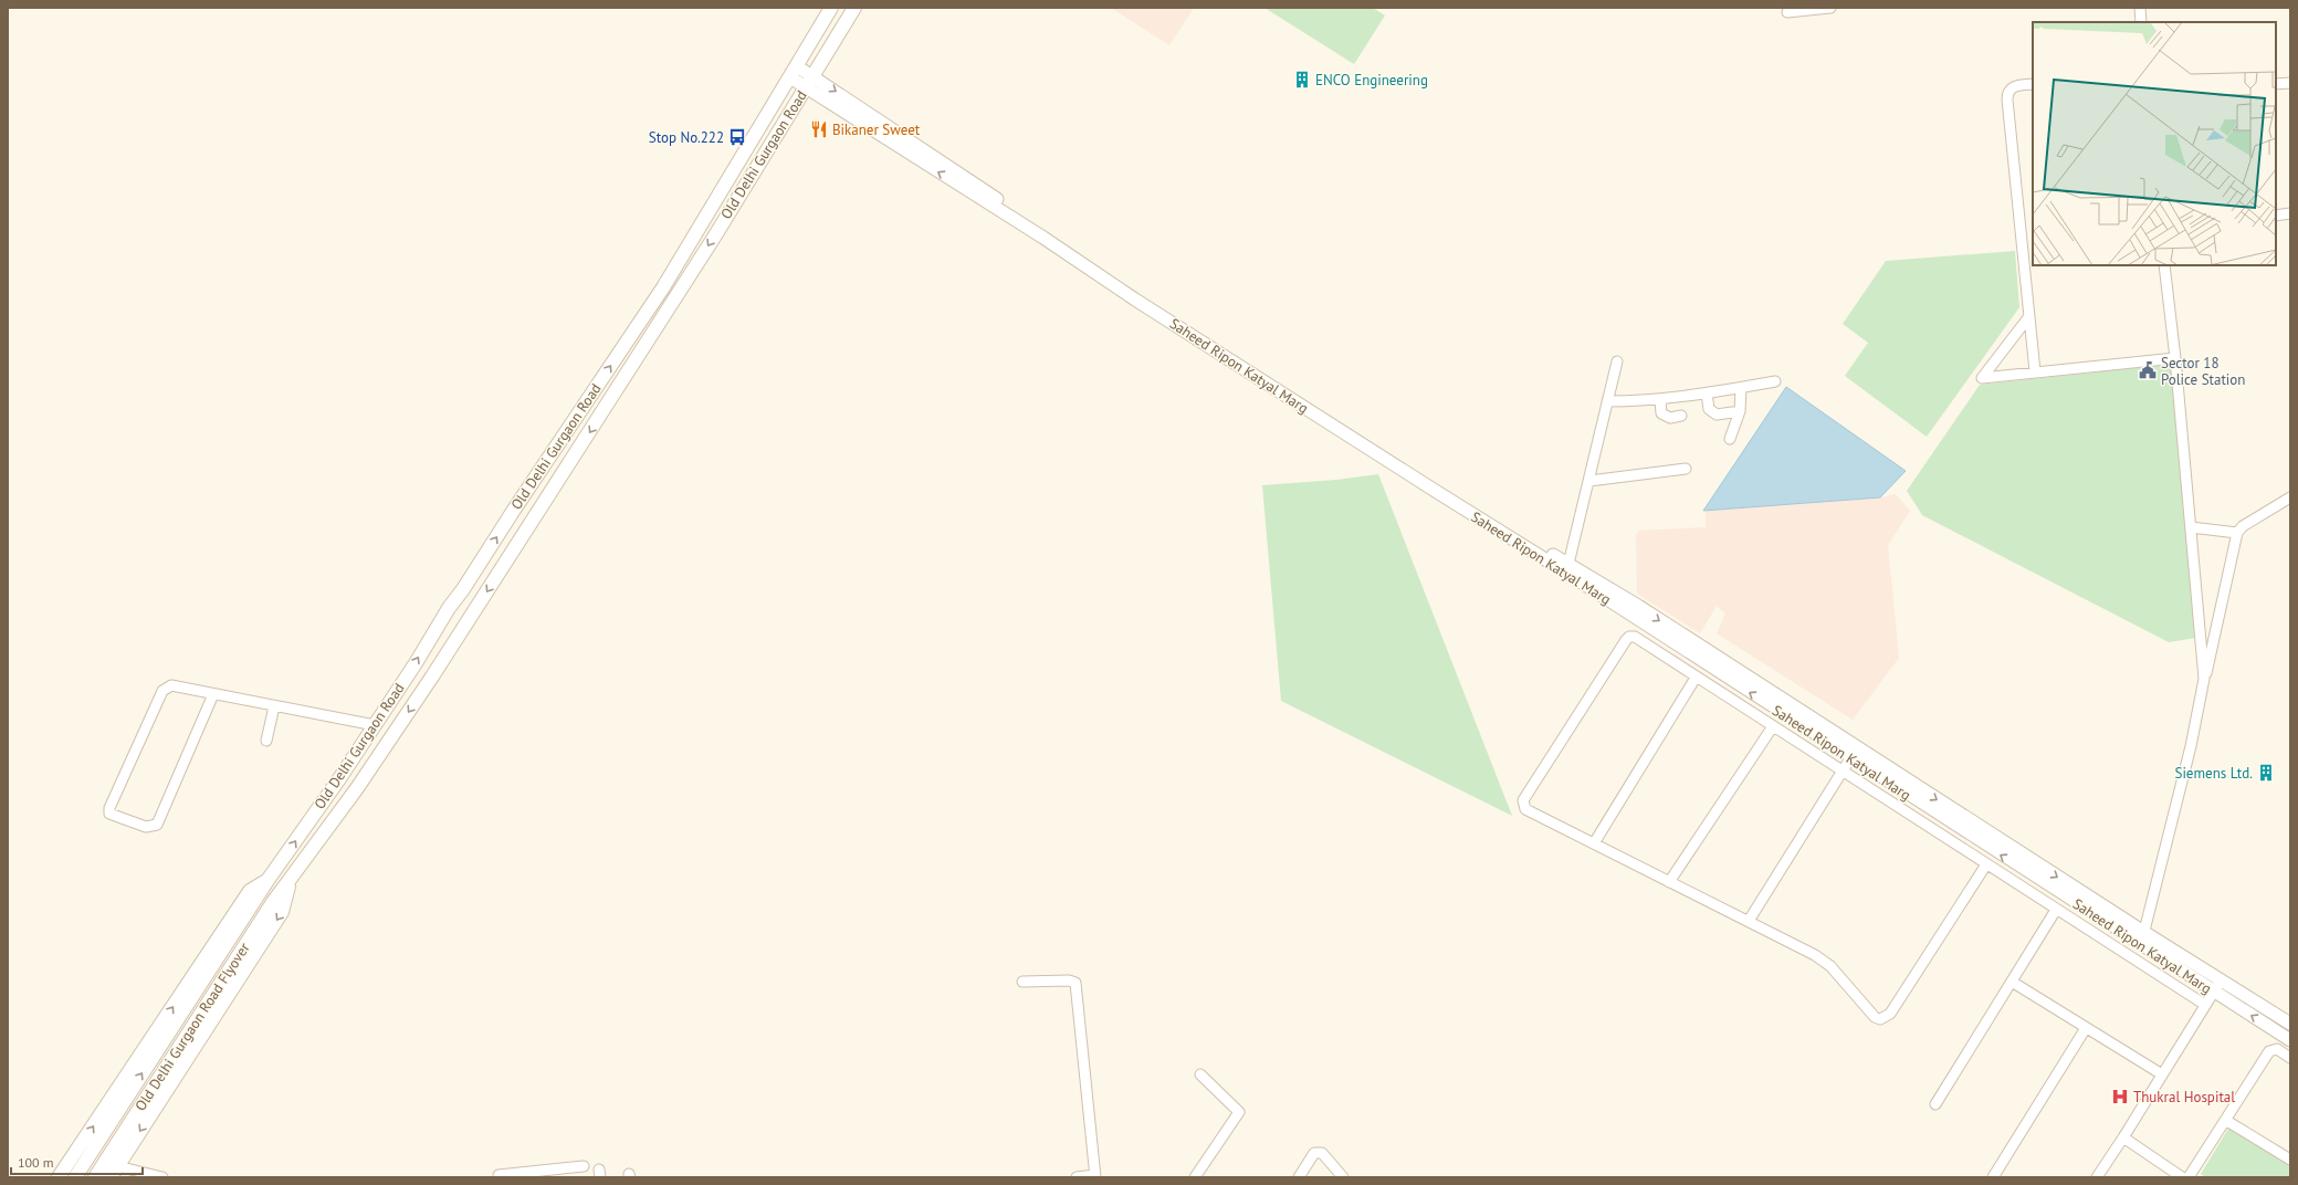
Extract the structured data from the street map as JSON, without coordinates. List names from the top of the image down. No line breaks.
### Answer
{"streets":{"main road":["Old Delhi Gurgaon Road","Old Delhi Gurgaon Road Flyover"],"street":["Saheed Ripon Katyal Marg"]},"crossings":[["Old Delhi Gurgaon Road","Saheed Ripon Katyal Marg"],["Old Delhi Gurgaon Road","Old Delhi Gurgaon Road Flyover"]],"places":{"building":["ENCO Engineering","Siemens Ltd."],"restaurant":["Bikaner Sweet"],"bus stop":["Stop No.222"],"public building":["Sector 18 Police Station"],"hospital":["Thukral Hospital"]},"scale_bar":"100 m"}
